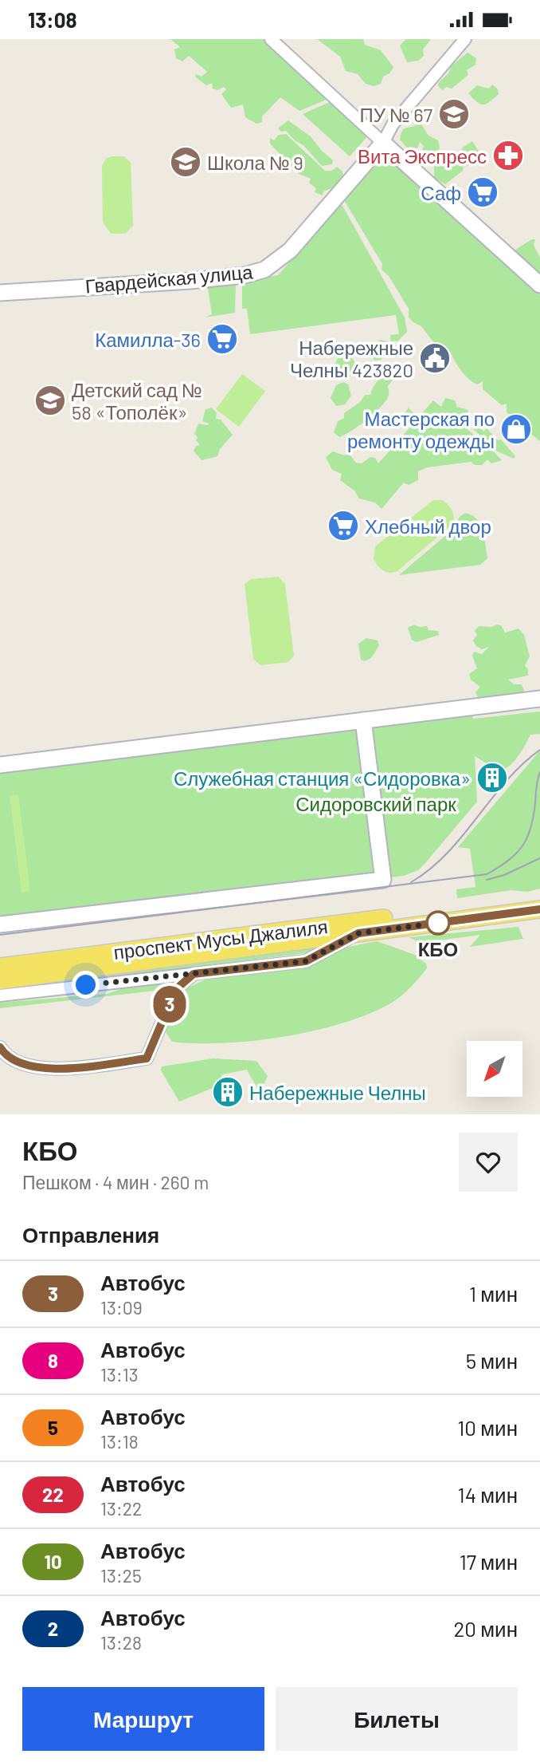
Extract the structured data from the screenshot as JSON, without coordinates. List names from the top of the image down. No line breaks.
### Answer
{"streets":{"main road":["проспект Мусы Джалиля"],"street":["Гвардейская улица"]},"parks":["Сидоровский парк"],"places":{"school or university":["ПУ № 67","Школа № 9","Детский сад № 58 «Тополёк»"],"pharmacy":["Вита Экспресс"],"supermarket":["Саф","Камилла-36","Хлебный двор"],"public building":["Набережные Челны 423820"],"shop":["Мастерская по ремонту одежды"],"building":["Служебная станция «Сидоровка»","Набережные Челны"],"other":["КБО"]},"lines":["bus line 3"],"north":"bottom left","page":{"status":"13:08","on_map":"3","heading":[["КБО","Пешком · 4 мин · 260 m"],"Отправления"],"list":[{"mark":"3","name":"Автобус","note":"13:09","value":"1 мин"},{"mark":"8","name":"Автобус","note":"13:13","value":"5 мин"},{"mark":"5","name":"Автобус","note":"13:18","value":"10 мин"},{"mark":"22","name":"Автобус","note":"13:22","value":"14 мин"},{"mark":"10","name":"Автобус","note":"13:25","value":"17 мин"},{"mark":"2","name":"Автобус","note":"13:28","value":"20 мин"}],"buttons":["Маршрут","Билеты"]}}
